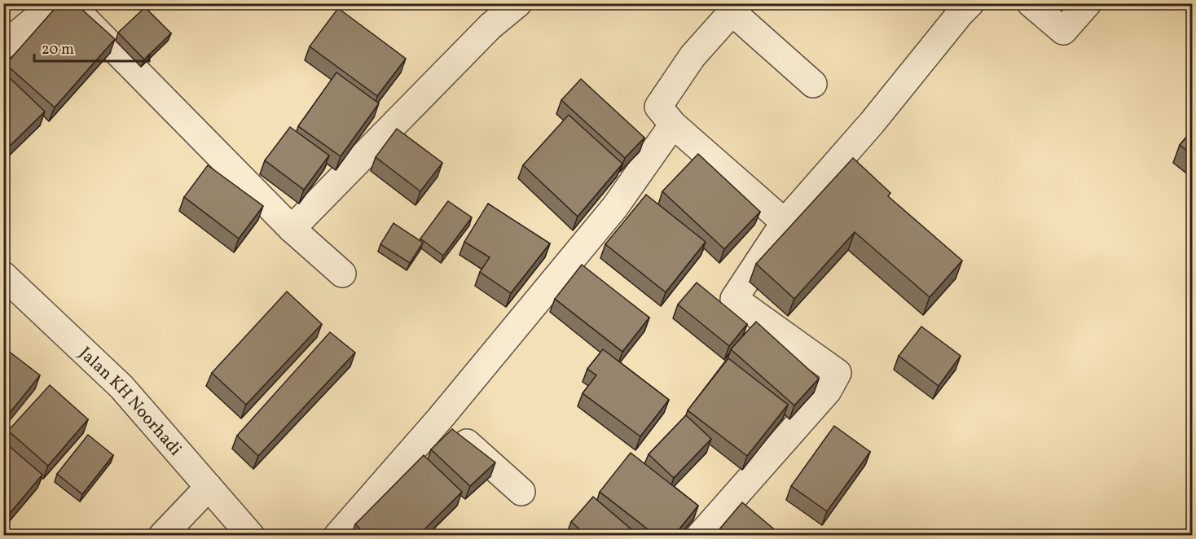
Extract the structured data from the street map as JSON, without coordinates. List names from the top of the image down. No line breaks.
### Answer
{"streets":{"street":["Jalan KH Noorhadi"]},"scale_bar":"20 m"}
